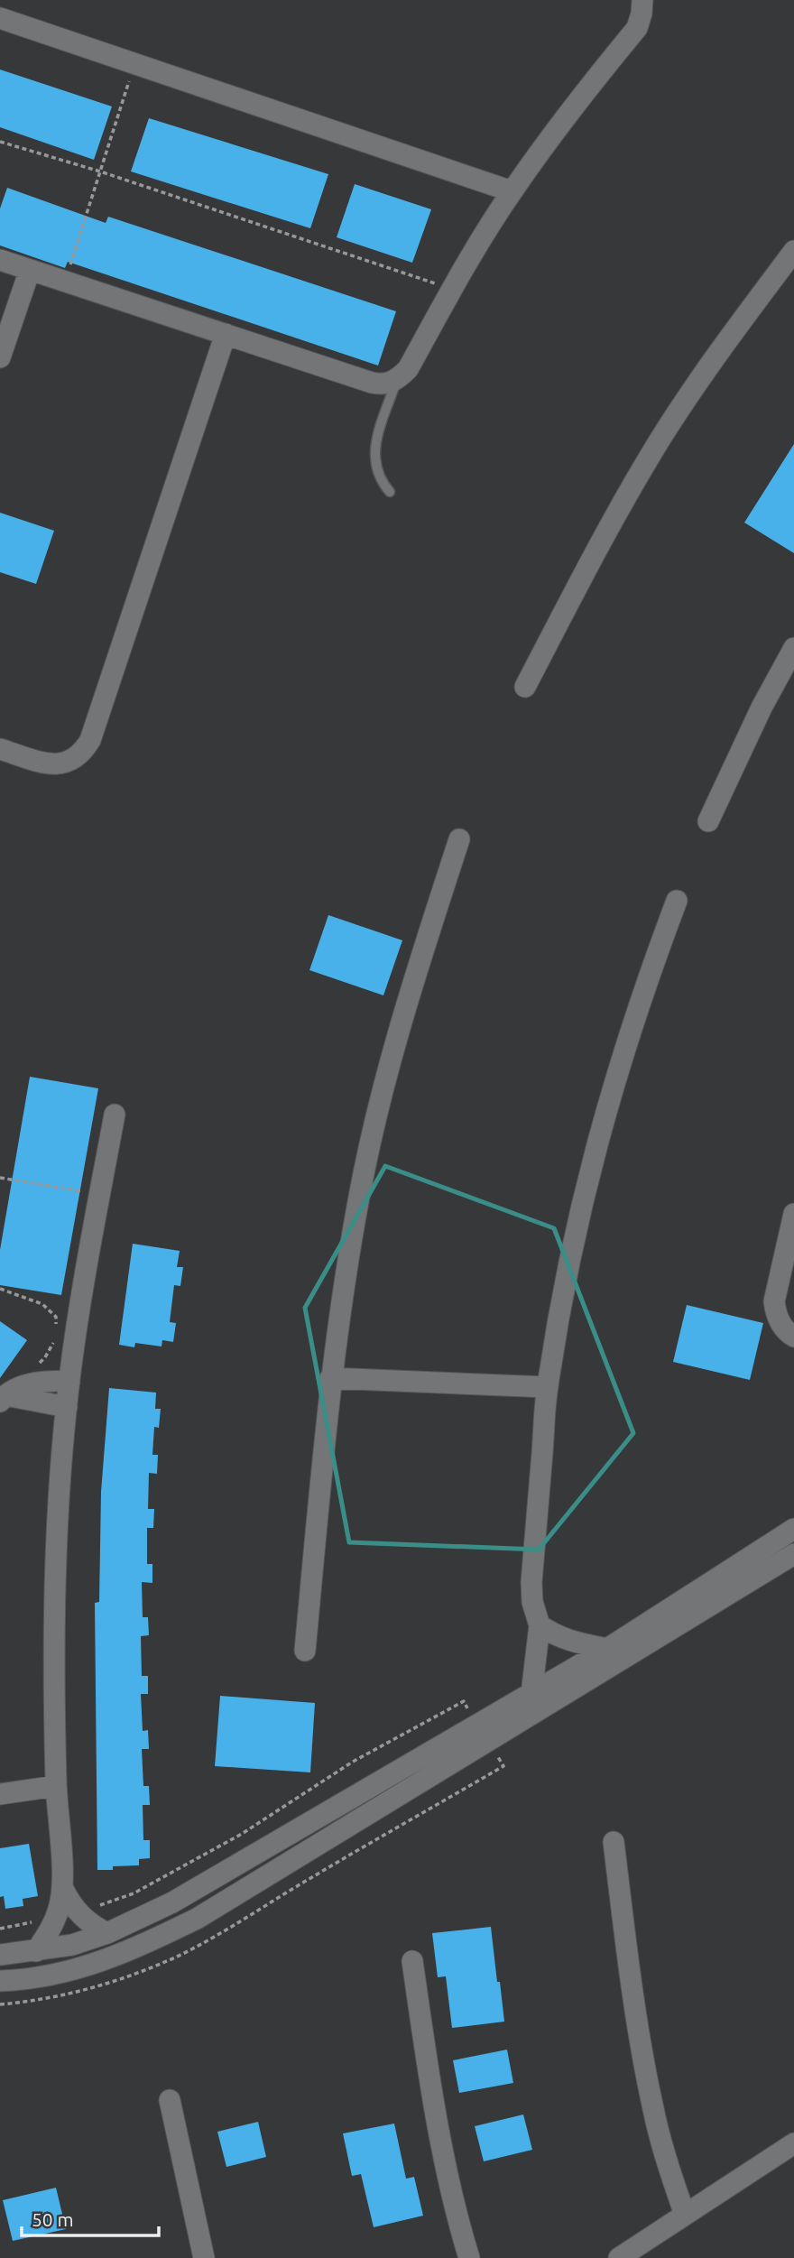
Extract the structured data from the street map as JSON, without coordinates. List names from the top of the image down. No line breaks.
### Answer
{"scale_bar":"50 m"}
